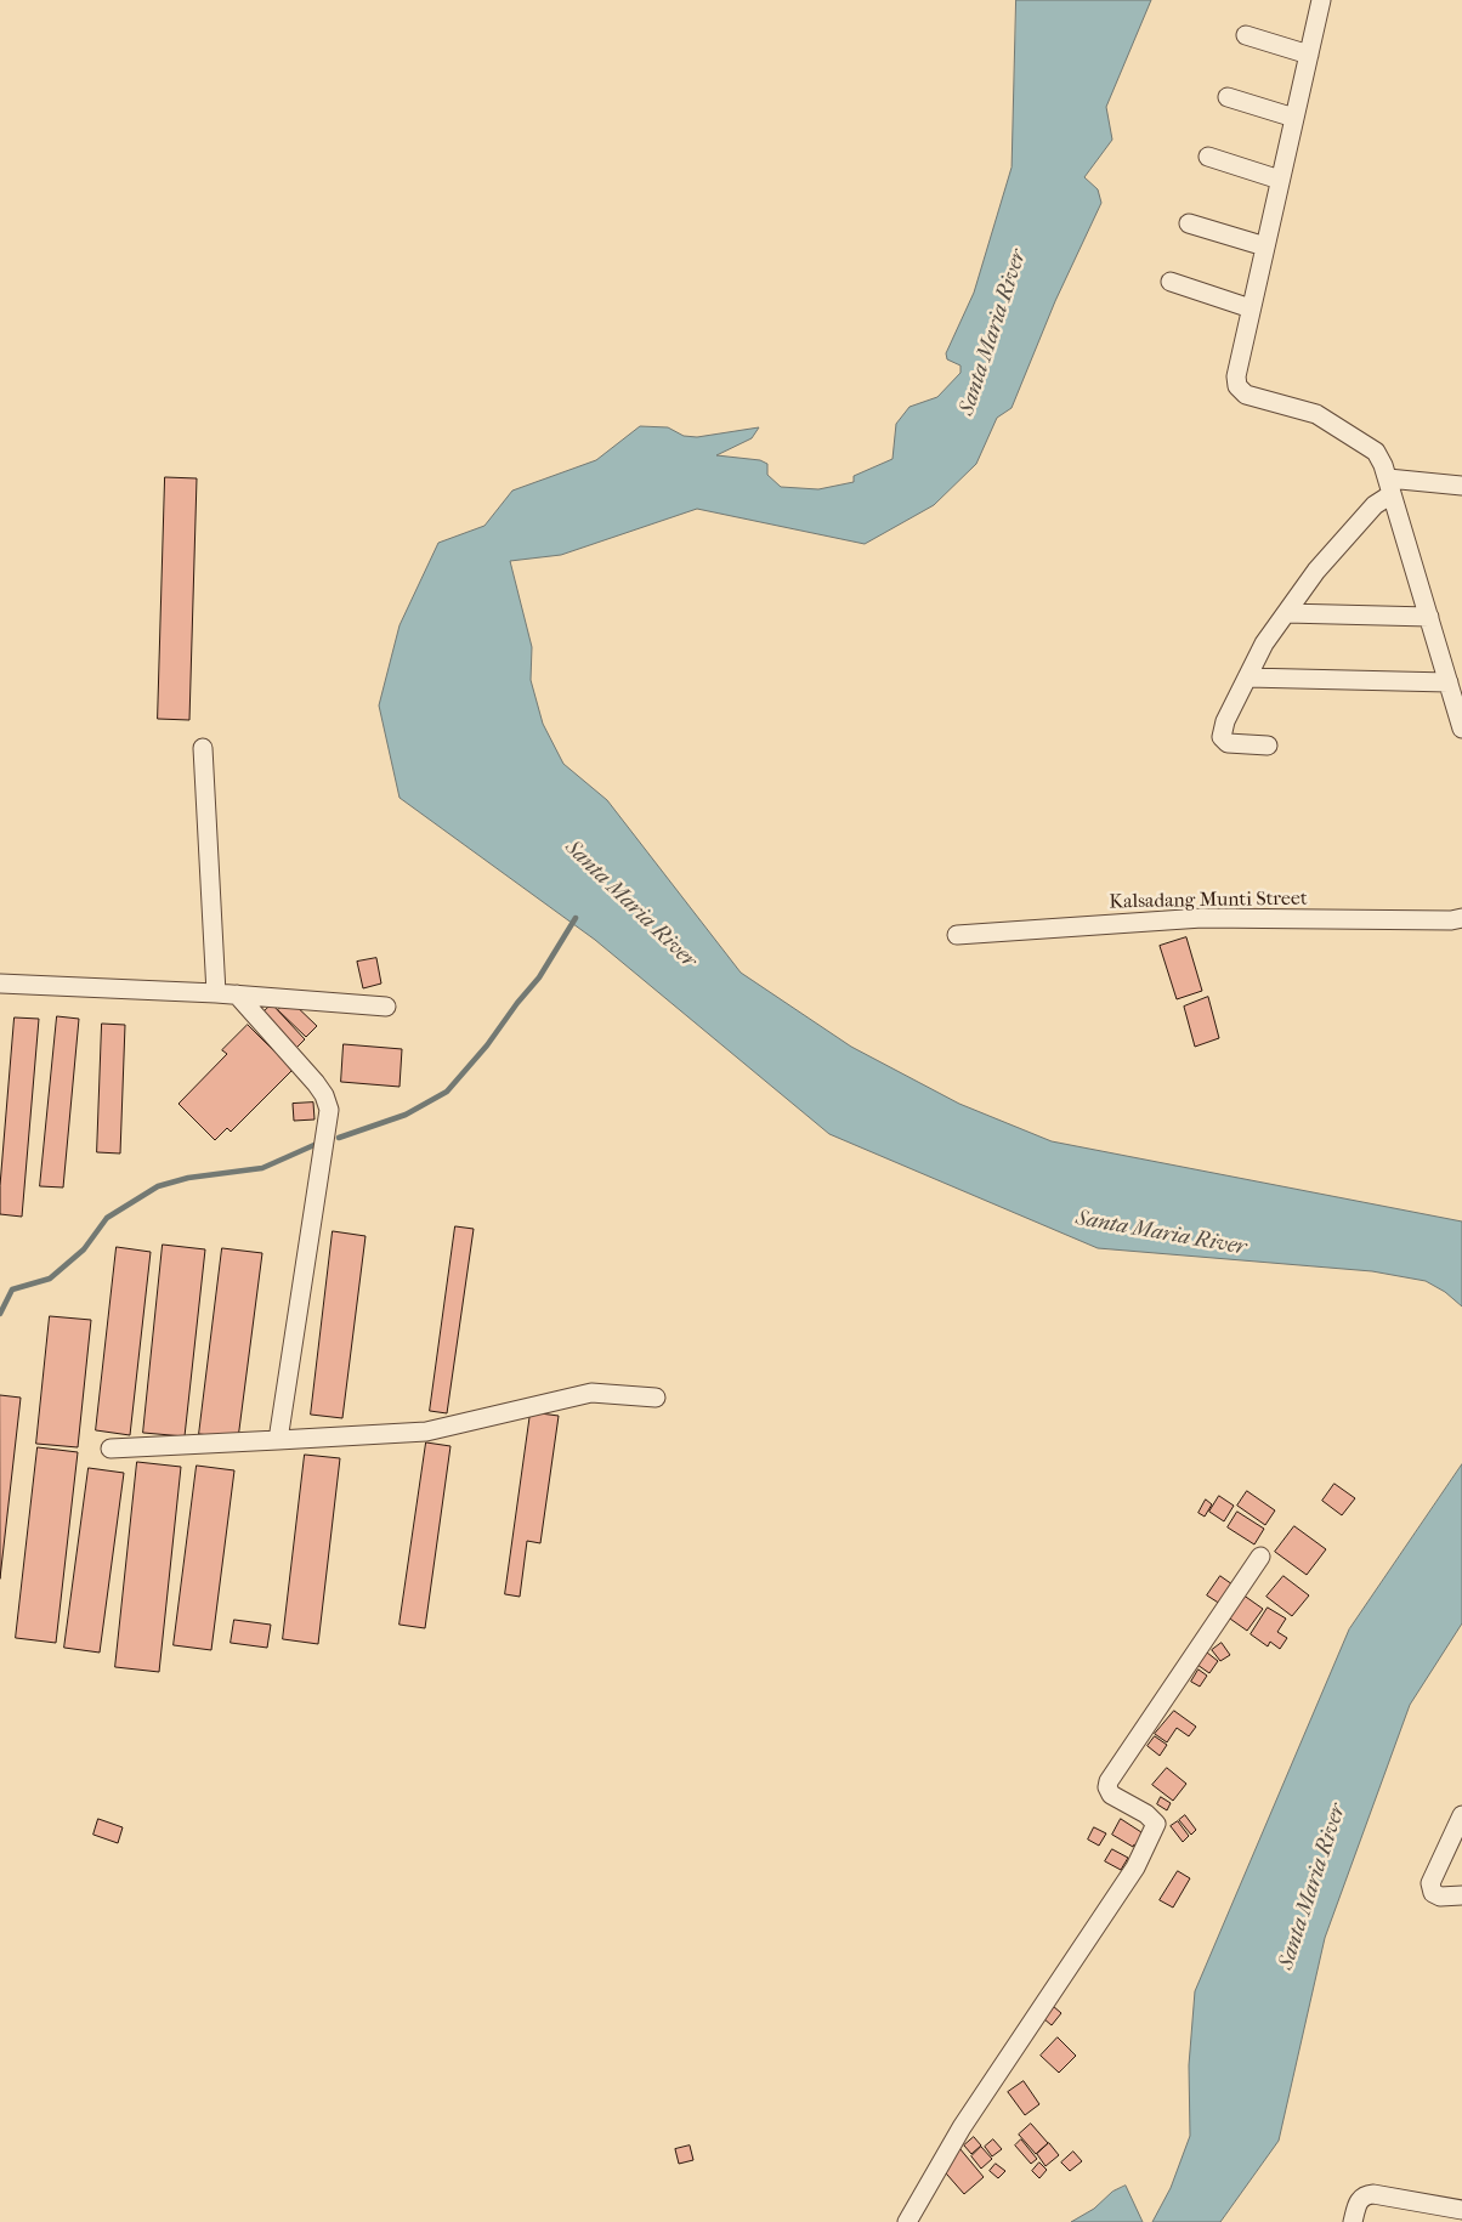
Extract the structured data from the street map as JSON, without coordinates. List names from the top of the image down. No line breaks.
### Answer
{"streets":{"street":["Kalsadang Munti Street"]},"water":["Santa Maria River"]}
